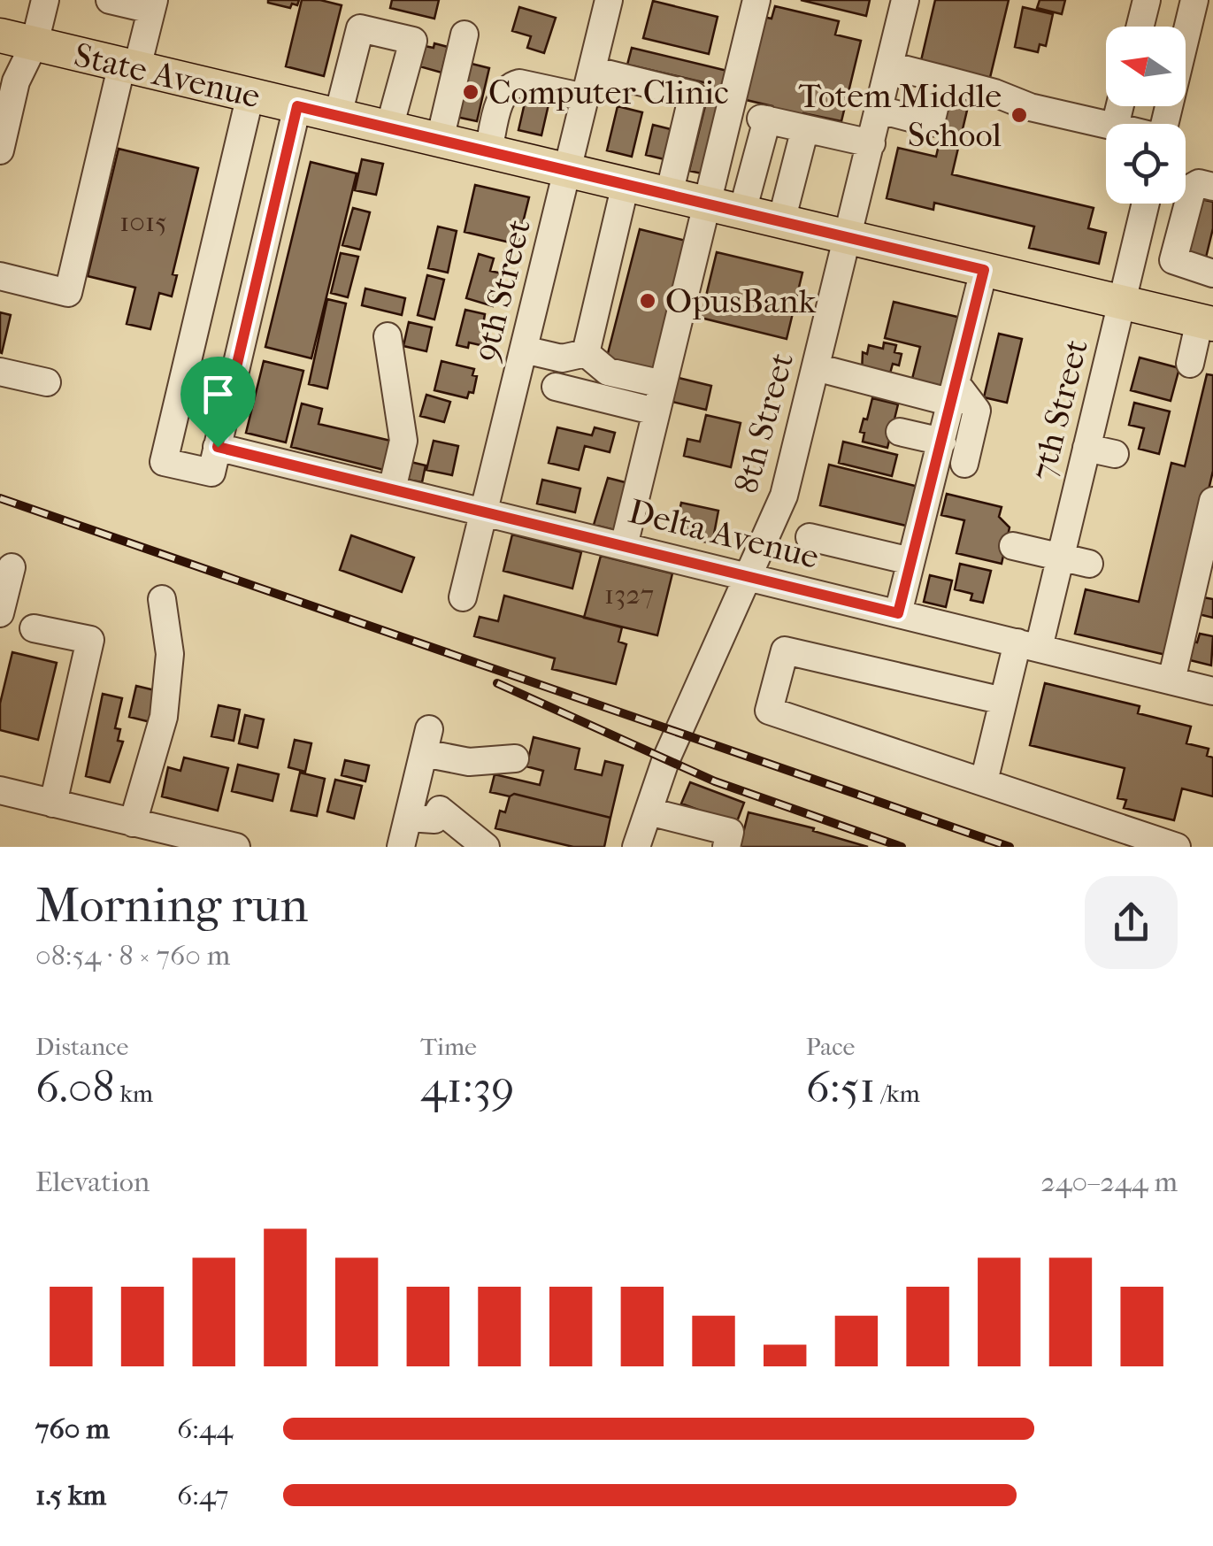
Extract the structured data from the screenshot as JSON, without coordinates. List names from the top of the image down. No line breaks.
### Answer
{"streets":{"main road":["State Avenue"],"street":["9th Street","7th Street","8th Street","Delta Avenue"]},"crossings":[["State Avenue","9th Street"],["State Avenue","7th Street"],["State Avenue","8th Street"],["9th Street","Delta Avenue"],["7th Street","Delta Avenue"],["8th Street","Delta Avenue"]],"places":["Computer Clinic","Totem Middle School","OpusBank"],"house_numbers":["1015","1327"],"north":"left","page":{"heading":["Morning run","08:54 · 8 × 760 m"],"stats":[["Distance","6.08 km"],["Time","41:39"],["Pace","6:51 /km"]],"chart":["Elevation","240–244 m"],"list":[{"name":"760 m","note":"6:44"},{"name":"1.5 km","note":"6:47"}]}}
